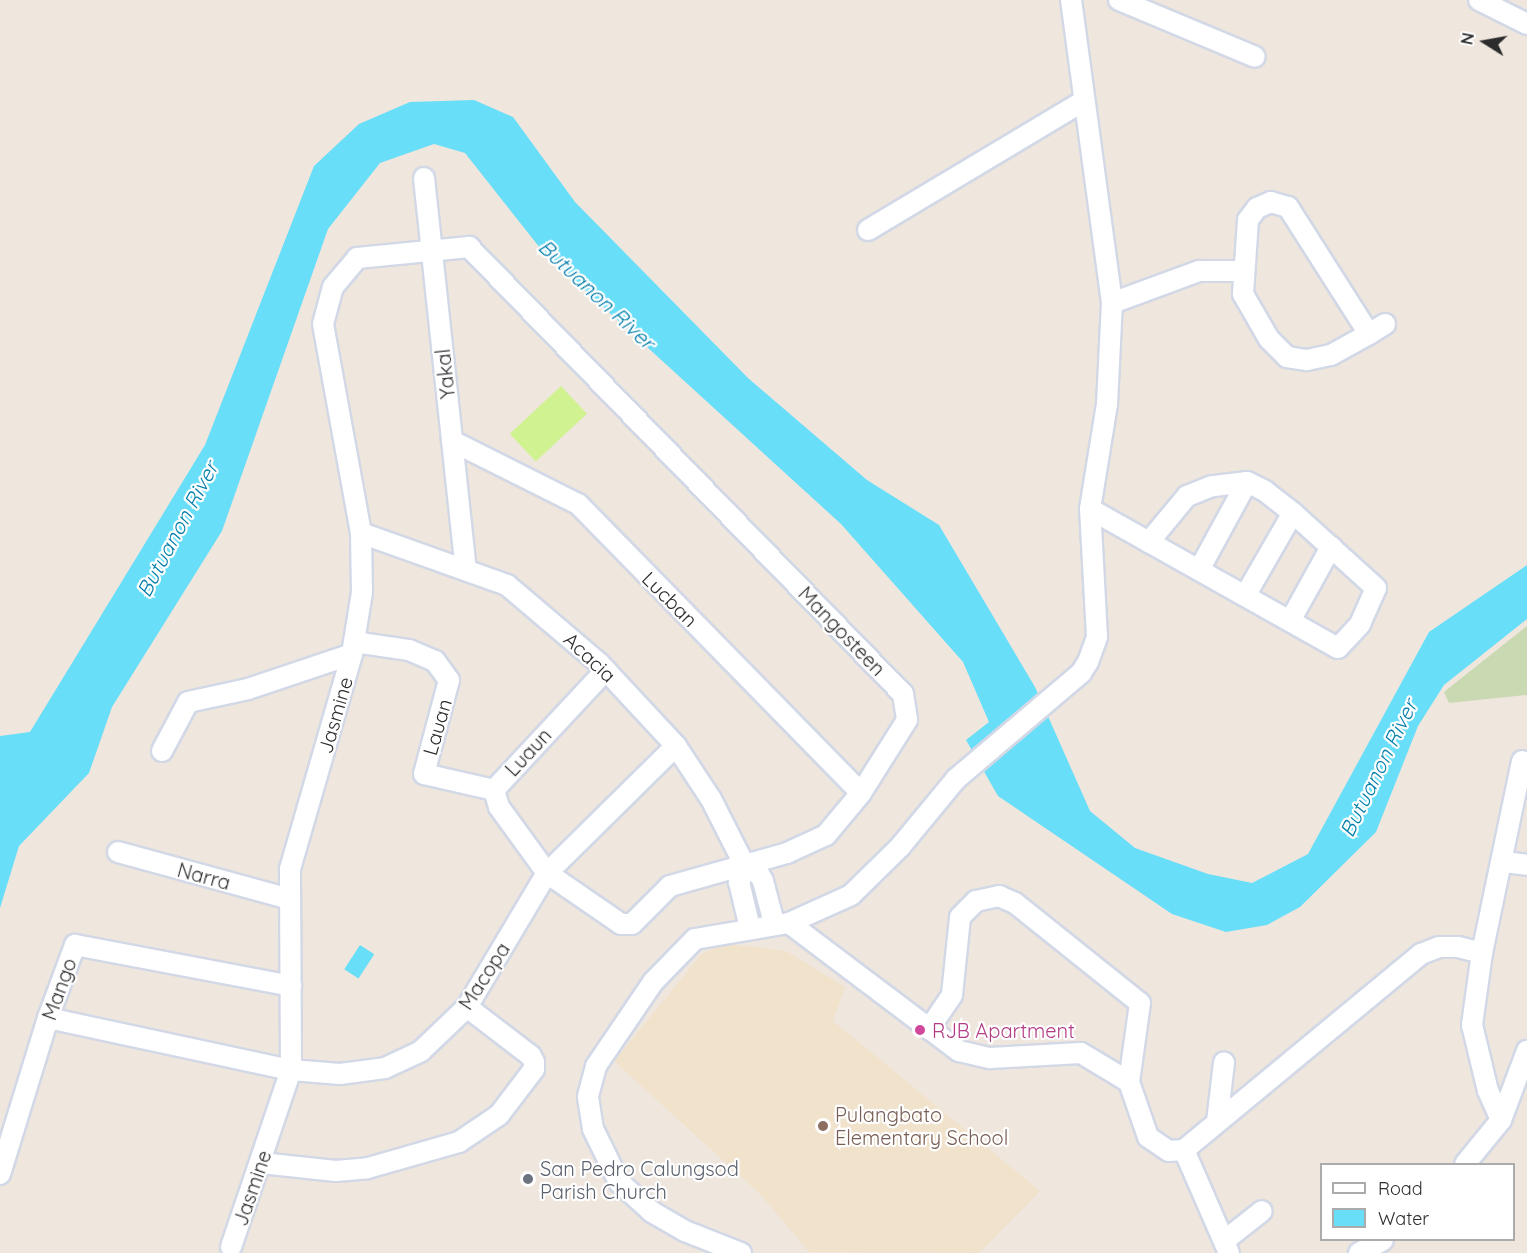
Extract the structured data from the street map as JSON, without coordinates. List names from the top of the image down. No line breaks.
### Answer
{"streets":{"street":["Yakal","Lucban","Mangosteen","Acacia","Jasmine","Lauan","Luaun","Narra","Macopa","Mango"]},"crossings":[["Yakal","Lucban"],["Yakal","Mangosteen"],["Yakal","Acacia"],["Yakal","Jasmine"],["Lucban","Mangosteen"],["Mangosteen","Acacia"],["Mangosteen","Jasmine"],["Mangosteen","Luaun"],["Mangosteen","Macopa"],["Acacia","Jasmine"],["Acacia","Luaun"],["Acacia","Macopa"],["Jasmine","Lauan"],["Jasmine","Narra"],["Jasmine","Macopa"],["Jasmine","Mango"],["Lauan","Luaun"],["Luaun","Macopa"],["Macopa","Mango"]],"water":["Butuanon River"],"places":["RJB Apartment","Pulangbato Elementary School","San Pedro Calungsod Parish Church"],"legend":["Road","Water"],"north":"left"}
